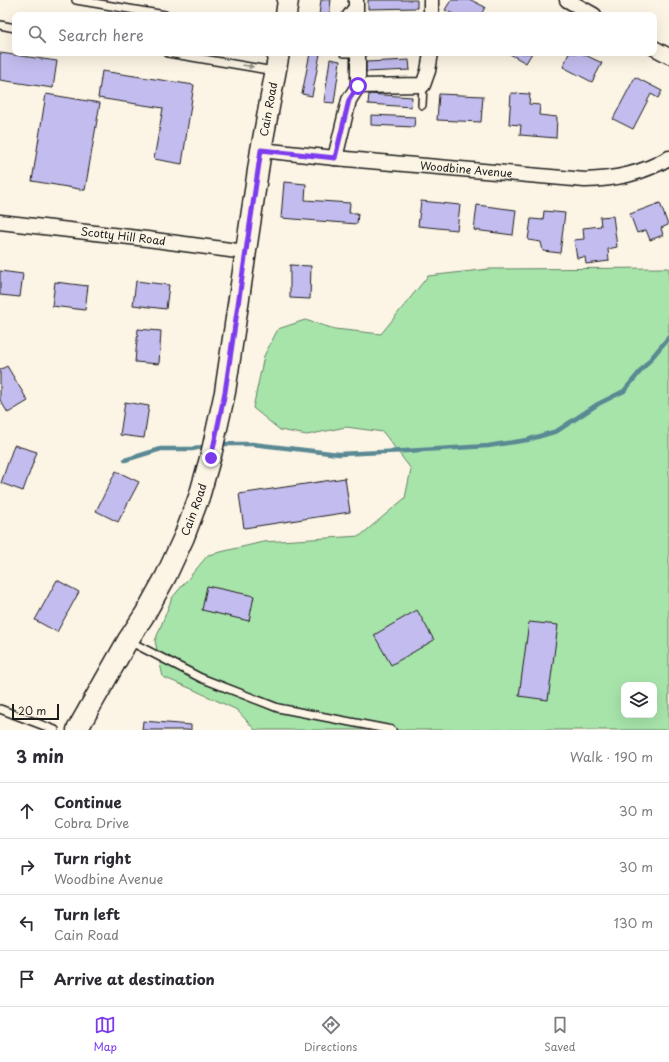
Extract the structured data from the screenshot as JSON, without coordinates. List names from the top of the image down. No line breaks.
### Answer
{"streets":{"main road":["Cain Road"],"street":["Woodbine Avenue","Scotty Hill Road"]},"crossings":[["Cain Road","Woodbine Avenue"],["Cain Road","Scotty Hill Road"]],"scale_bar":"20 m","page":{"search":"Search here","scale":"20 m","heading":["3 min","Walk · 190 m"],"list":[["Continue","Cobra Drive","30 m"],["Turn right","Woodbine Avenue","30 m"],["Turn left","Cain Road","130 m"],"Arrive at destination"],"nav":["Map","Directions","Saved"]}}
